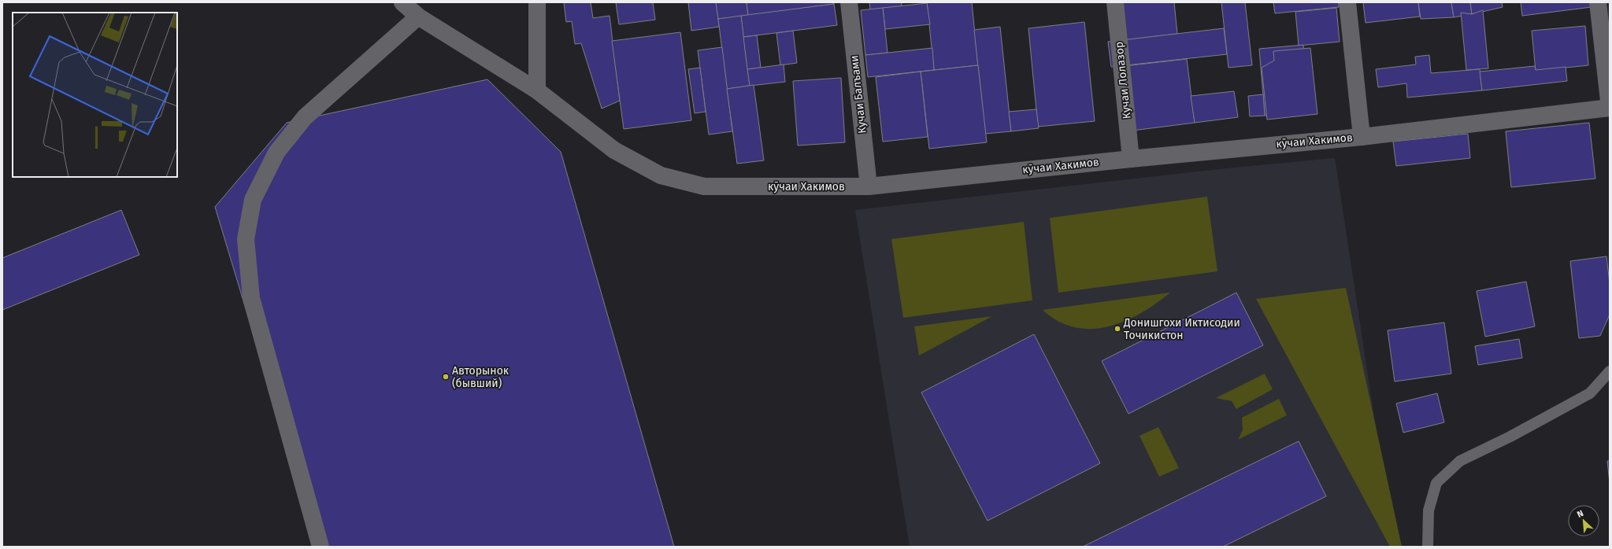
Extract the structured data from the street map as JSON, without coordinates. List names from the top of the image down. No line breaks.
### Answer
{"streets":{"street":["Кучаи Лолазор","Кучаи Балъами","кӯчаи Хакимов"]},"crossings":[["Кучаи Лолазор","кӯчаи Хакимов"],["Кучаи Балъами","кӯчаи Хакимов"]],"places":["Донишгохи Иктисодии Точикистон","Авторынок (бывший)"],"north":"top left"}
